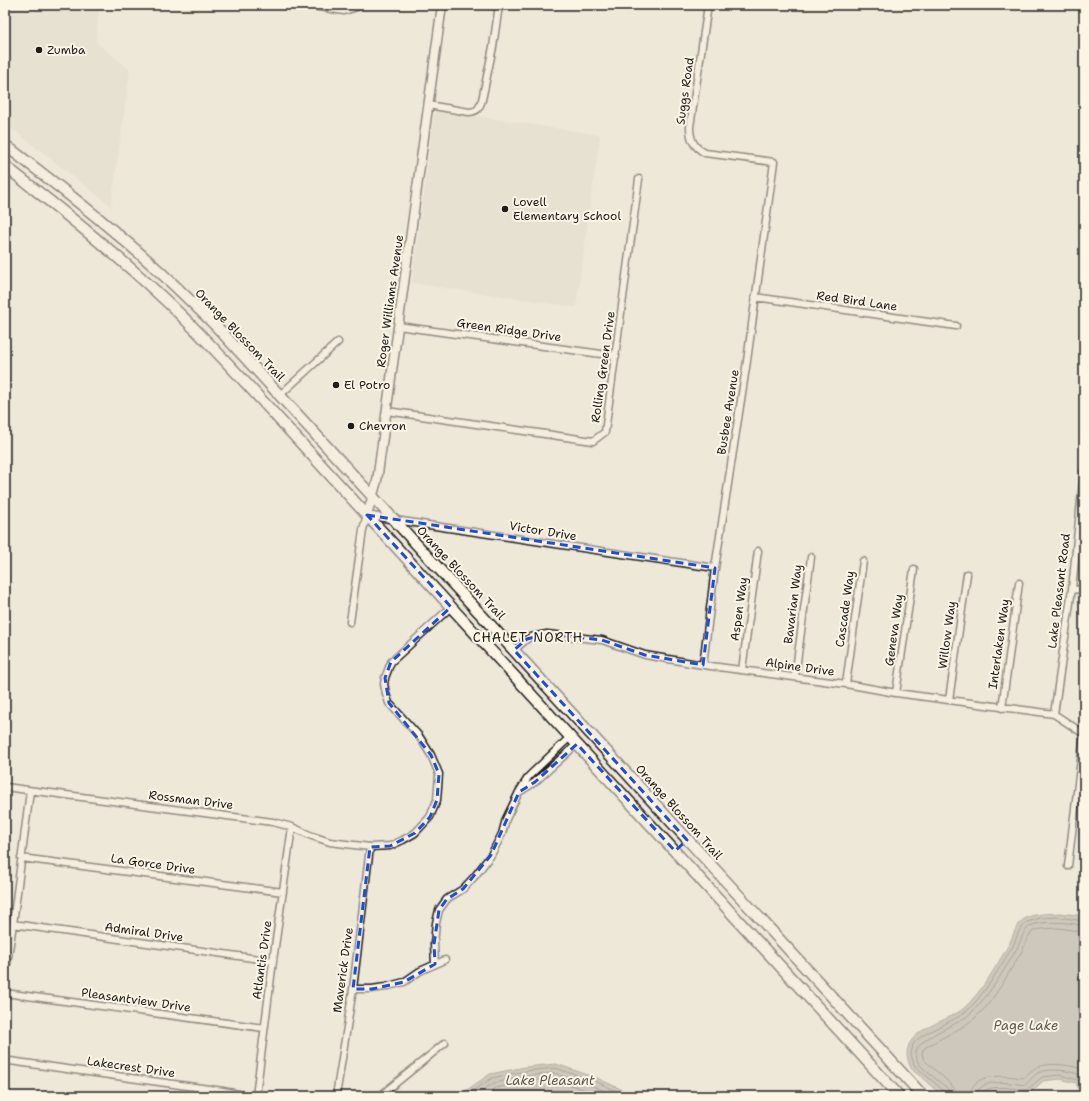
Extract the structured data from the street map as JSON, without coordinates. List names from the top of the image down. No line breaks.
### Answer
{"streets":{"main road":["Orange Blossom Trail"],"street":["Suggs Road","Roger Williams Avenue","Red Bird Lane","Green Ridge Drive","Rolling Green Drive","Busbee Avenue","Victor Drive","Lake Pleasant Road","Bavarian Way","Aspen Way","Cascade Way","Geneva Way","Willow Way","Interlaken Way","Alpine Drive","Rossman Drive","La Gorce Drive","Admiral Drive","Atlantis Drive","Maverick Drive","Pleasantview Drive","Lakecrest Drive"]},"crossings":[["Suggs Road","Busbee Avenue"],["Roger Williams Avenue","Green Ridge Drive"],["Roger Williams Avenue","Orange Blossom Trail"],["Roger Williams Avenue","Rolling Green Drive"],["Roger Williams Avenue","Victor Drive"],["Red Bird Lane","Busbee Avenue"],["Green Ridge Drive","Rolling Green Drive"],["Orange Blossom Trail","Victor Drive"],["Orange Blossom Trail","Alpine Drive"],["Busbee Avenue","Victor Drive"],["Busbee Avenue","Alpine Drive"],["Lake Pleasant Road","Alpine Drive"],["Bavarian Way","Alpine Drive"],["Aspen Way","Alpine Drive"],["Cascade Way","Alpine Drive"],["Geneva Way","Alpine Drive"],["Willow Way","Alpine Drive"],["Interlaken Way","Alpine Drive"],["Rossman Drive","Atlantis Drive"],["Rossman Drive","Maverick Drive"],["La Gorce Drive","Atlantis Drive"],["Admiral Drive","Atlantis Drive"],["Atlantis Drive","Pleasantview Drive"]],"districts":["CHALET NORTH"],"water":["Page Lake","Lake Pleasant"],"places":["Zumba","Lovell Elementary School","El Potro","Chevron"]}
